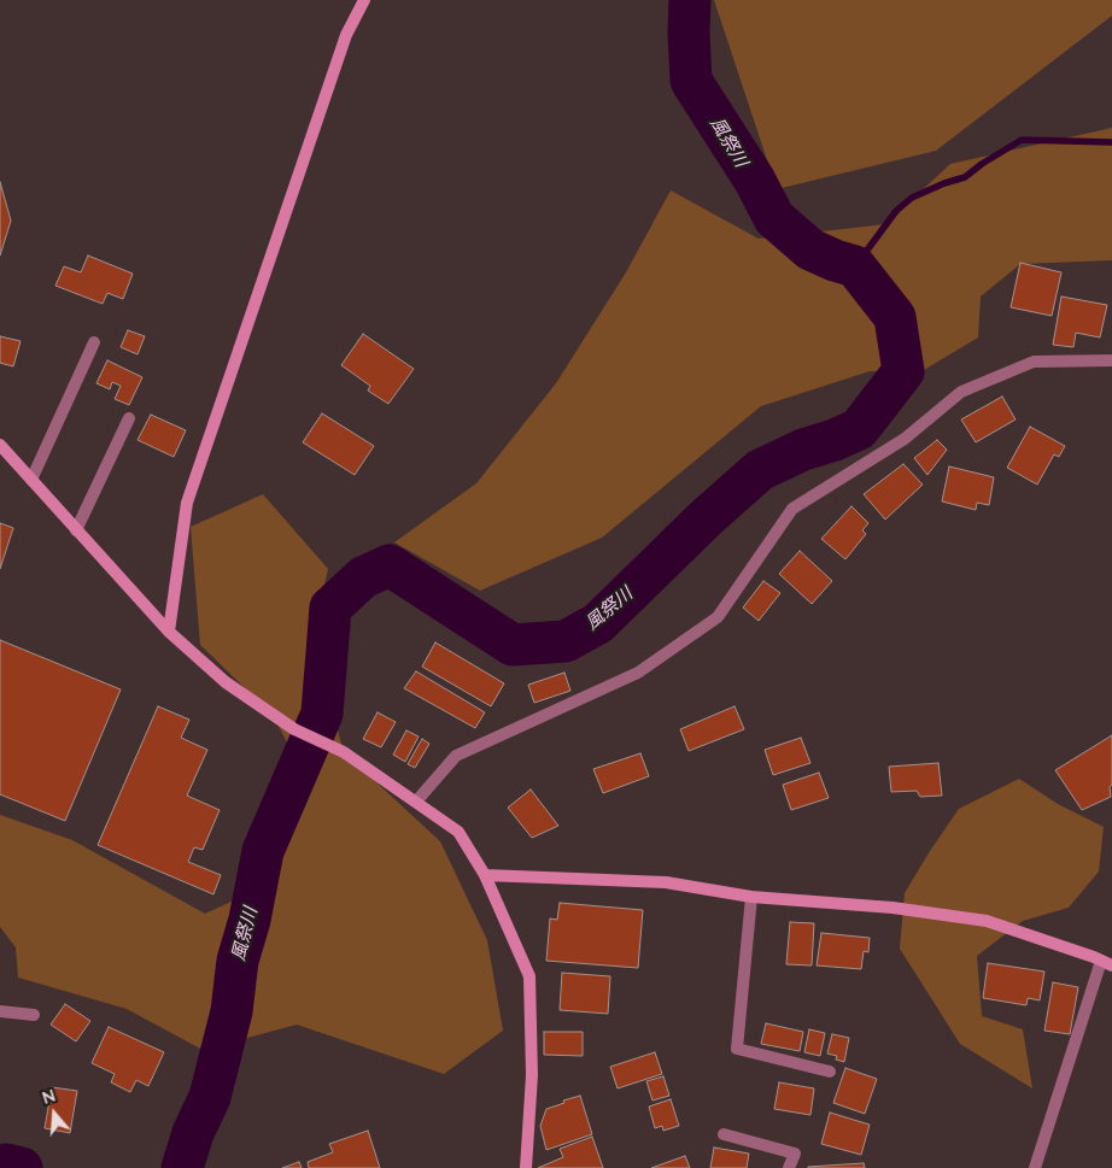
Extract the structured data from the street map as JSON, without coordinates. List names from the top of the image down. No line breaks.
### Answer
{"water":["風祭川"],"north":"top"}
